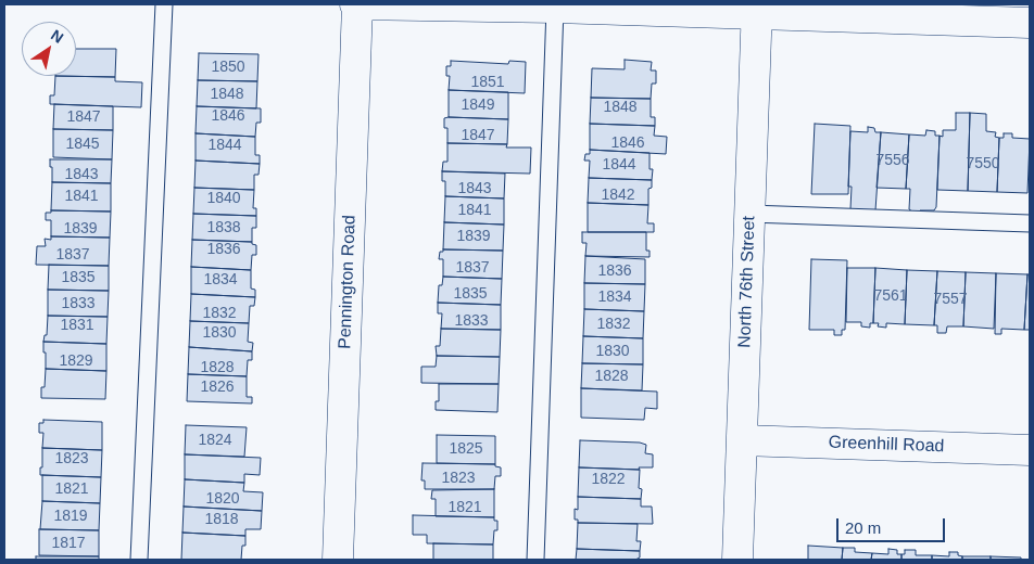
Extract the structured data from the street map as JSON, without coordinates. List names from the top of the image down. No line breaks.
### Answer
{"streets":{"street":["Pennington Road","North 76th Street","Greenhill Road"]},"crossings":[["North 76th Street","Greenhill Road"]],"house_numbers":["1850","1851","1848","1849","1848","1846","1847","1847","1846","1845","1844","7556","7550","1844","1843","1843","1842","1841","1840","1841","1838","1839","1839","1836","1837","1837","1836","1835","1834","1835","7561","1834","7557","1833","1832","1833","1832","1831","1830","1830","1829","1828","1828","1826","1824","1825","1823","1823","1822","1821","1820","1821","1819","1818","1817"],"scale_bar":"20 m","north":"top right"}
